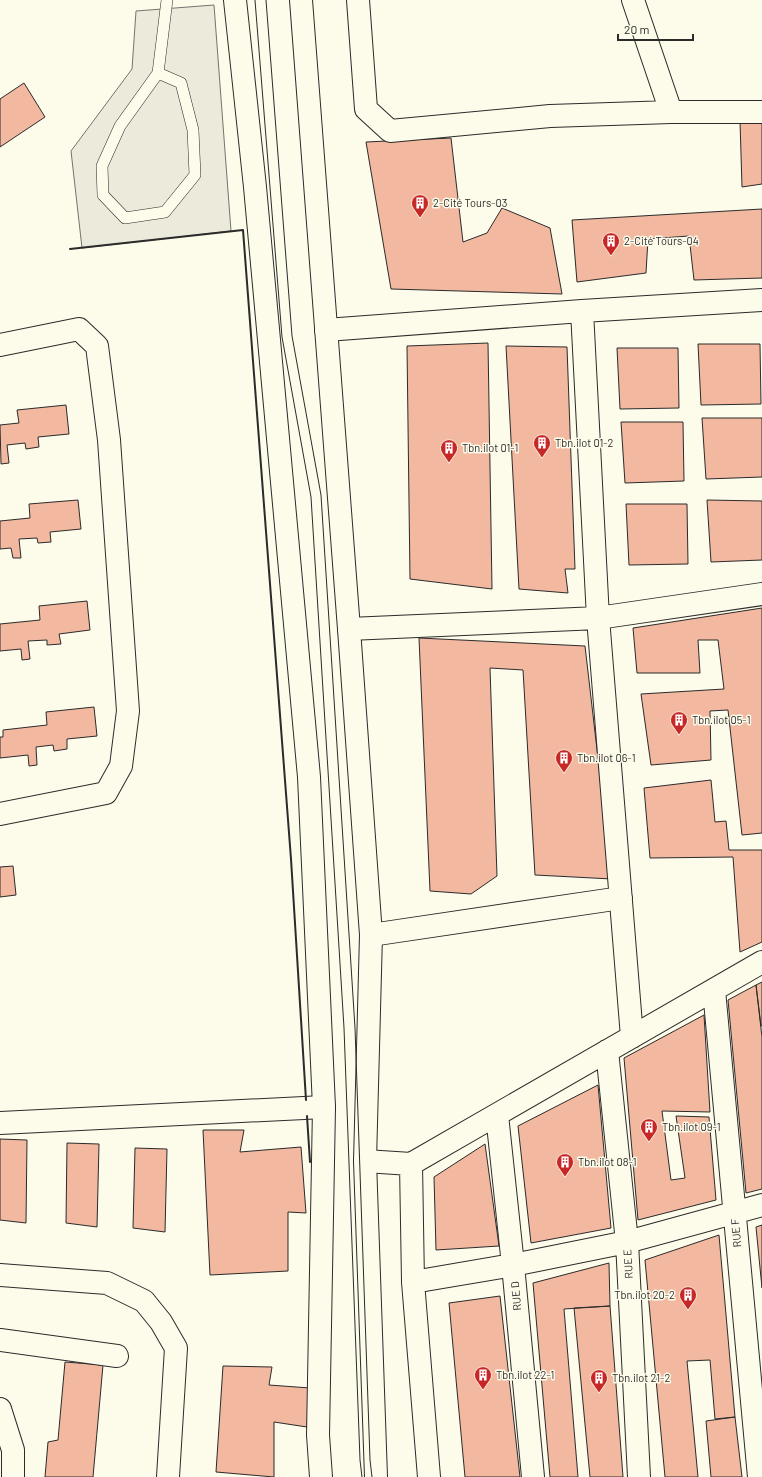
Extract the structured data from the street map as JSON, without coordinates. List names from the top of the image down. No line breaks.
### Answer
{"streets":{"street":["RUE F","RUE E","RUE D"]},"places":{"building":["2-Cité Tours-03","2-Cité Tours-04","Tbn.ilot 01-2","Tbn.ilot 01-1","Tbn.ilot 05-1","Tbn.ilot 06-1","Tbn.ilot 09-1","Tbn.ilot 08-1","Tbn.ilot 20-2","Tbn.ilot 22-1","Tbn.ilot 21-2"]},"scale_bar":"20 m"}
